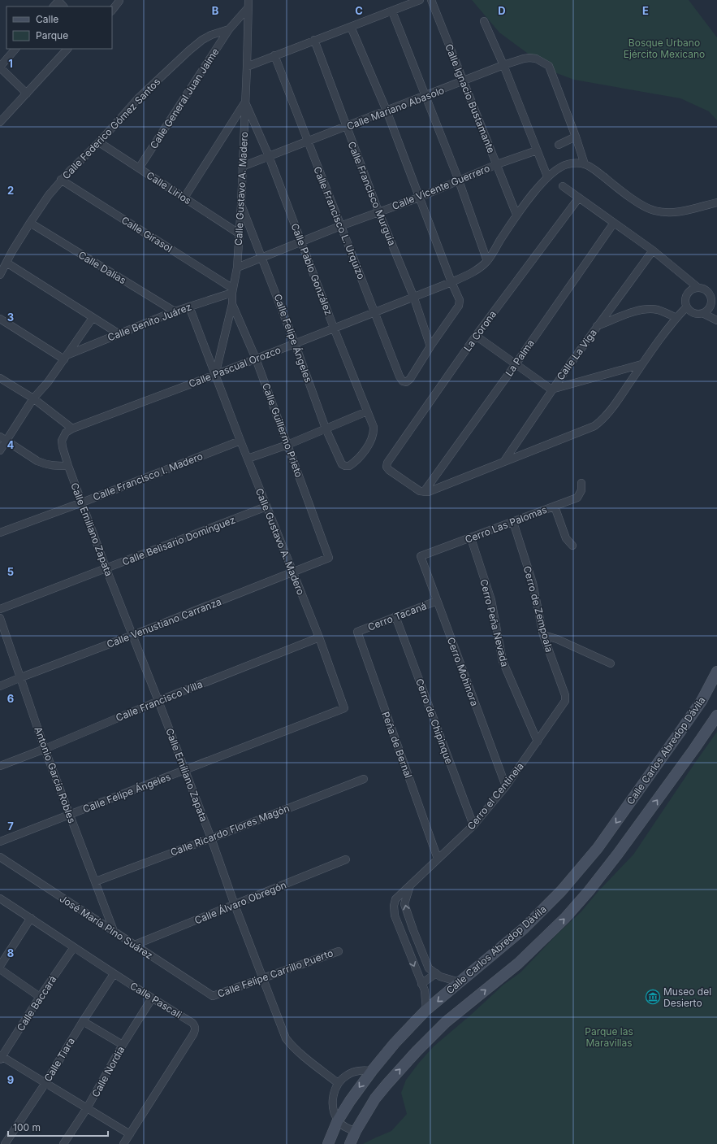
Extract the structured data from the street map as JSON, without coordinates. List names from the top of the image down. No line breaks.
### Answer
{"streets":{"main road":["Calle Carlos Abredop Dávila"],"street":["Calle General Juan Jaime","Calle Ignacio Bustamante","Calle Mariano Abasolo","Calle Federico Gómez Santos","Calle Vicente Guerrero","Calle Lirios","Calle Gustavo A. Madero","Calle Francisco Murguía","Calle Francisco L. Urquizo","Calle Girasol","Calle Dalias","Calle Pablo González","Calle Benito Juárez","La Corona","Calle Felipe Ángeles","Calle La Viga","La Palma","Calle Pascual Orozco","Calle Guillermo Prieto","Calle Francisco I. Madero","Cerro Las Palomas","Calle Emiliano Zapata","Calle Belisario Domínguez","Cerro de Zempoala","Cerro Tacaná","Calle Venustiano Carranza","Cerro Peña Nevada","Cerro Mohinora","Calle Francisco Villa","Cerro de Chipinque","Peña de Bernal","Antonio García Robles","Cerro el Centinela","Calle Ricardo Flores Magón","Calle Álvaro Obregón","José María Pino Suárez","Calle Felipe Carrillo Puerto","Calle Pascali","Calle Baccará","Calle Tiara","Calle Nordia"]},"crossings":[["Calle General Juan Jaime","Calle Federico Gómez Santos"],["Calle General Juan Jaime","Calle Lirios"],["Calle Ignacio Bustamante","Calle Mariano Abasolo"],["Calle Ignacio Bustamante","Calle Vicente Guerrero"],["Calle Mariano Abasolo","Calle Gustavo A. Madero"],["Calle Mariano Abasolo","Calle Francisco Murguía"],["Calle Mariano Abasolo","Calle Francisco L. Urquizo"],["Calle Mariano Abasolo","Calle Pablo González"],["Calle Federico Gómez Santos","Calle Lirios"],["Calle Federico Gómez Santos","Calle Girasol"],["Calle Federico Gómez Santos","Calle Dalias"],["Calle Vicente Guerrero","Calle Gustavo A. Madero"],["Calle Vicente Guerrero","Calle Francisco Murguía"],["Calle Vicente Guerrero","Calle Francisco L. Urquizo"],["Calle Vicente Guerrero","Calle Pablo González"],["Calle Vicente Guerrero","Calle Felipe Ángeles"],["Calle Lirios","Calle Gustavo A. Madero"],["Calle Gustavo A. Madero","Calle Girasol"],["Calle Gustavo A. Madero","Calle Pablo González"],["Calle Gustavo A. Madero","Calle Benito Juárez"],["Calle Gustavo A. Madero","Calle Felipe Ángeles"],["Calle Gustavo A. Madero","Calle Pascual Orozco"],["Calle Gustavo A. Madero","Calle Guillermo Prieto"],["Calle Gustavo A. Madero","Calle Francisco I. Madero"],["Calle Gustavo A. Madero","Calle Belisario Domínguez"],["Calle Gustavo A. Madero","Calle Venustiano Carranza"],["Calle Gustavo A. Madero","Calle Francisco Villa"],["Calle Francisco Murguía","Calle Francisco L. Urquizo"],["Calle Francisco Murguía","Calle Pascual Orozco"],["Calle Francisco L. Urquizo","Calle Pascual Orozco"],["Calle Girasol","Calle Benito Juárez"],["Calle Dalias","Calle Benito Juárez"],["Calle Pablo González","Calle Felipe Ángeles"],["Calle Pablo González","Calle Pascual Orozco"],["La Corona","La Palma"],["Calle Felipe Ángeles","Calle Pascual Orozco"],["Calle Felipe Ángeles","Calle Emiliano Zapata"],["Calle Felipe Ángeles","Antonio García Robles"],["Calle Pascual Orozco","Calle Guillermo Prieto"],["Calle Pascual Orozco","Calle Emiliano Zapata"],["Calle Guillermo Prieto","Calle Venustiano Carranza"],["Calle Francisco I. Madero","Calle Emiliano Zapata"],["Cerro Las Palomas","Cerro de Zempoala"],["Cerro Las Palomas","Cerro Peña Nevada"],["Cerro Las Palomas","Cerro Mohinora"],["Calle Emiliano Zapata","Calle Belisario Domínguez"],["Calle Emiliano Zapata","Calle Venustiano Carranza"],["Calle Emiliano Zapata","Calle Francisco Villa"],["Calle Emiliano Zapata","Calle Ricardo Flores Magón"],["Calle Emiliano Zapata","Calle Álvaro Obregón"],["Calle Emiliano Zapata","Calle Felipe Carrillo Puerto"],["Cerro de Zempoala","Cerro el Centinela"],["Cerro Tacaná","Cerro Mohinora"],["Cerro Tacaná","Cerro de Chipinque"],["Cerro Tacaná","Peña de Bernal"],["Calle Venustiano Carranza","Antonio García Robles"],["Cerro Peña Nevada","Cerro el Centinela"],["Cerro Mohinora","Cerro el Centinela"],["Calle Francisco Villa","Antonio García Robles"],["Cerro de Chipinque","Cerro el Centinela"],["Peña de Bernal","Cerro el Centinela"],["Calle Carlos Abredop Dávila","Cerro el Centinela"],["Antonio García Robles","Calle Ricardo Flores Magón"],["Antonio García Robles","José María Pino Suárez"],["Calle Álvaro Obregón","José María Pino Suárez"],["José María Pino Suárez","Calle Felipe Carrillo Puerto"],["Calle Pascali","Calle Baccará"],["Calle Pascali","Calle Tiara"],["Calle Pascali","Calle Nordia"]],"parks":["Bosque Urbano Ejército Mexicano","Parque las Maravillas"],"places":{"museum":["Museo del Desierto"]},"legend":["Calle","Parque"],"scale_bar":"100 m","grid":{"columns":["B","C","D","E"],"rows":["1","2","3","4","5","6","7","8","9"]}}
